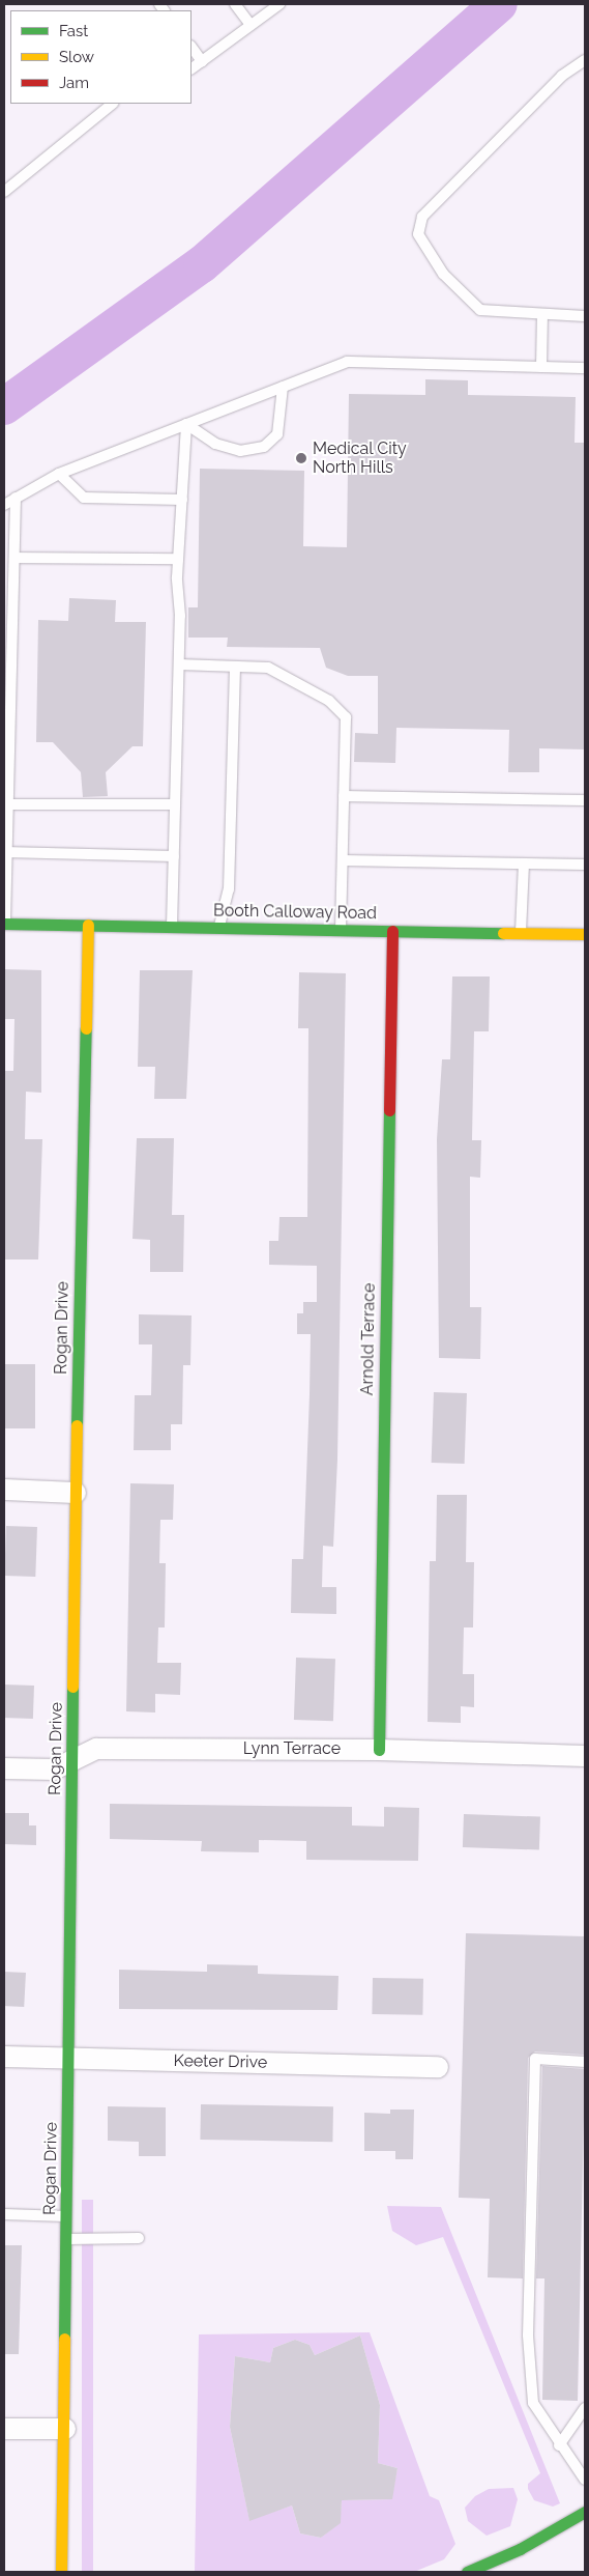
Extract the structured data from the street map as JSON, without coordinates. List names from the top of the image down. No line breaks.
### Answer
{"streets":{"street":["Booth Calloway Road","Rogan Drive","Arnold Terrace","Lynn Terrace","Keeter Drive"]},"crossings":[["Booth Calloway Road","Rogan Drive"],["Booth Calloway Road","Arnold Terrace"],["Rogan Drive","Lynn Terrace"],["Rogan Drive","Keeter Drive"],["Arnold Terrace","Lynn Terrace"]],"places":["Medical City North Hills"],"legend":["Fast","Slow","Jam"]}
